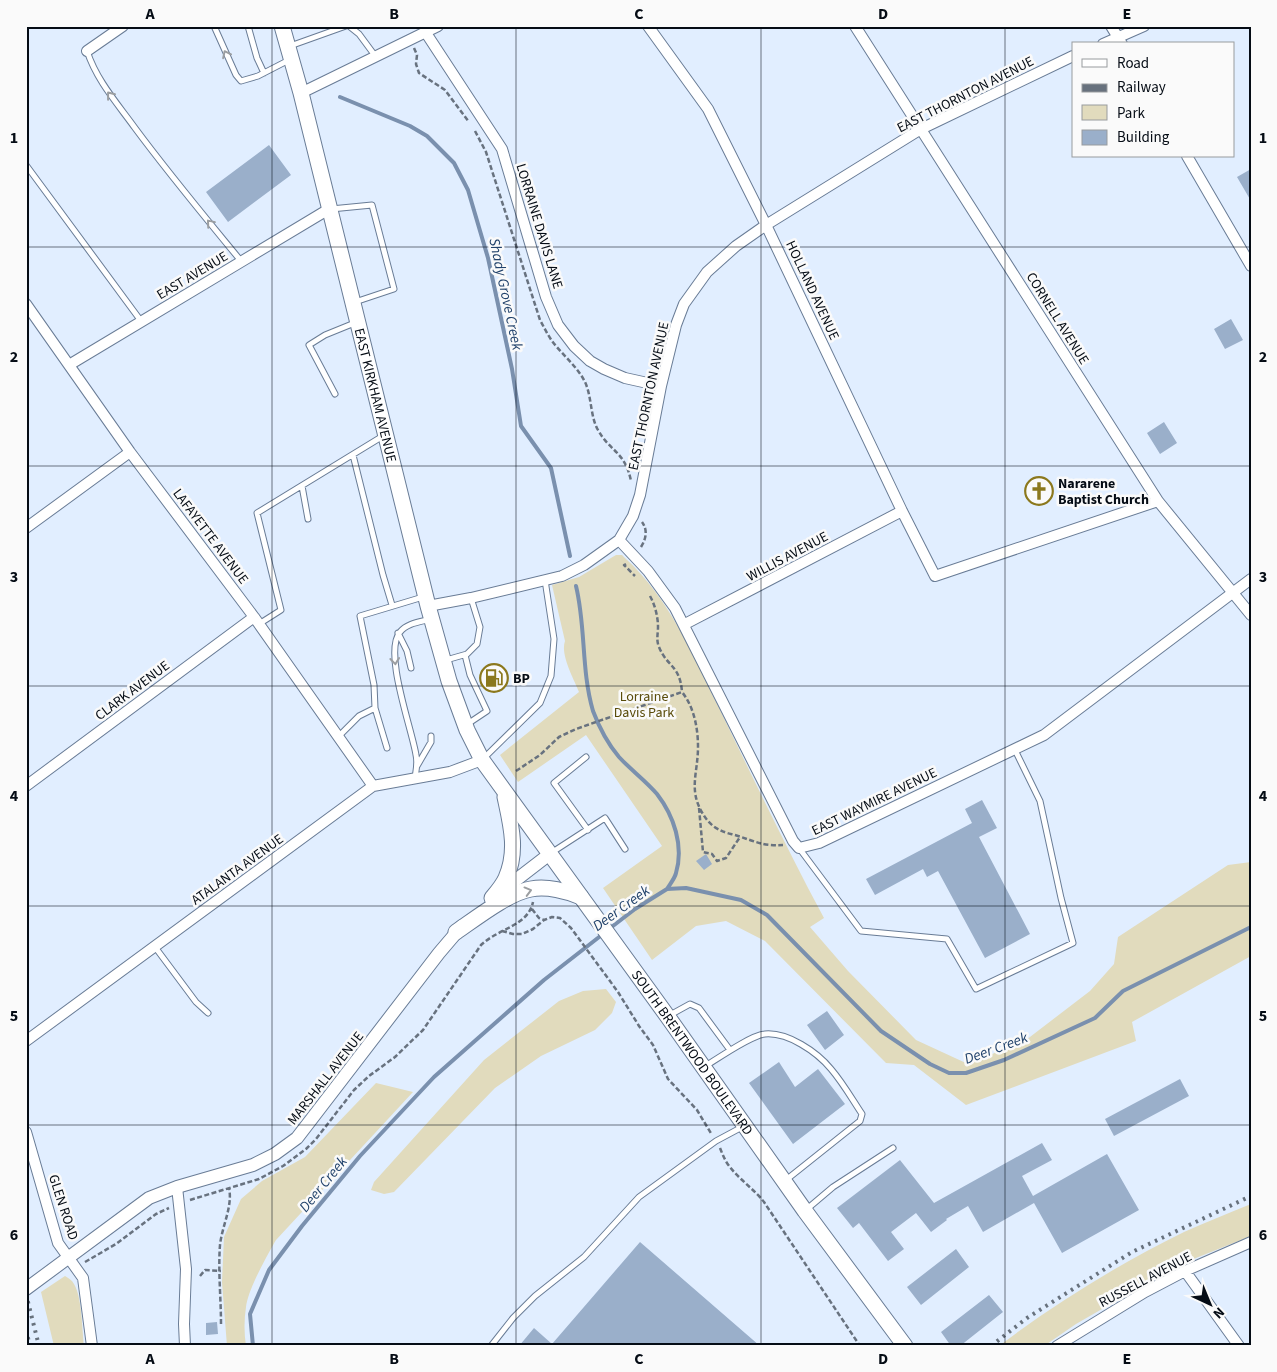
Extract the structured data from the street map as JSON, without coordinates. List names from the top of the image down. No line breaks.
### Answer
{"streets":{"main road":["EAST KIRKHAM AVENUE","SOUTH BRENTWOOD BOULEVARD"],"street":["EAST THORNTON AVENUE","LORRAINE DAVIS LANE","EAST AVENUE","HOLLAND AVENUE","CORNELL AVENUE","LAFAYETTE AVENUE","WILLIS AVENUE","CLARK AVENUE","EAST WAYMIRE AVENUE","ATALANTA AVENUE","MARSHALL AVENUE","GLEN ROAD","RUSSELL AVENUE"]},"crossings":[["EAST THORNTON AVENUE","LORRAINE DAVIS LANE"],["EAST THORNTON AVENUE","HOLLAND AVENUE"],["EAST THORNTON AVENUE","CORNELL AVENUE"],["EAST THORNTON AVENUE","EAST KIRKHAM AVENUE"],["EAST AVENUE","EAST KIRKHAM AVENUE"],["EAST AVENUE","LAFAYETTE AVENUE"],["HOLLAND AVENUE","CORNELL AVENUE"],["HOLLAND AVENUE","WILLIS AVENUE"],["CORNELL AVENUE","EAST WAYMIRE AVENUE"],["EAST KIRKHAM AVENUE","ATALANTA AVENUE"],["EAST KIRKHAM AVENUE","SOUTH BRENTWOOD BOULEVARD"],["LAFAYETTE AVENUE","CLARK AVENUE"],["LAFAYETTE AVENUE","ATALANTA AVENUE"],["ATALANTA AVENUE","SOUTH BRENTWOOD BOULEVARD"],["SOUTH BRENTWOOD BOULEVARD","MARSHALL AVENUE"],["MARSHALL AVENUE","GLEN ROAD"]],"water":["Shady Grove Creek","Deer Creek"],"parks":["Lorraine Davis Park"],"places":{"church":["Nararene Baptist Church"],"fuel station":["BP"]},"legend":["Road","Railway","Park","Building"],"north":"bottom right","grid":{"columns":["A","B","C","D","E"],"rows":["1","2","3","4","5","6"]}}
